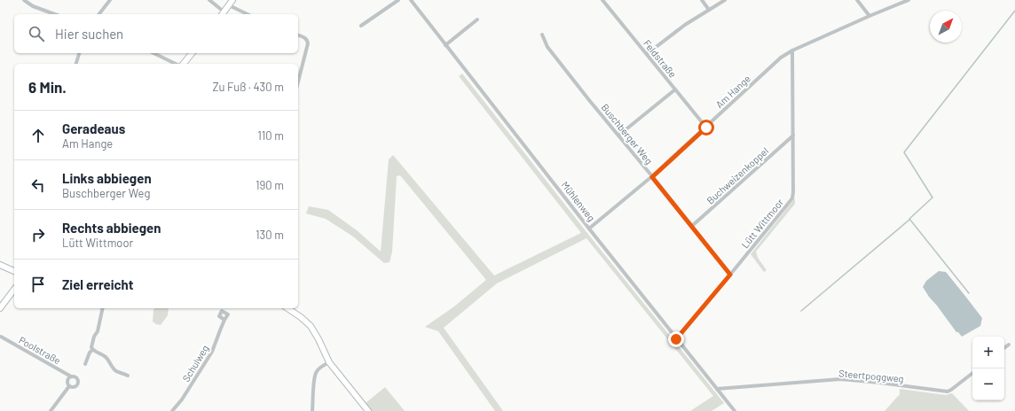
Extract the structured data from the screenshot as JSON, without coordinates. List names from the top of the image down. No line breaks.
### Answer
{"streets":{"street":["Feldstraße","Am Hange","Buschberger Weg","Buchweizenkoppel","Mühlenweg","Lütt Wittmoor","Poolstraße","Schulweg","Steertpoggweg"]},"crossings":[["Feldstraße","Am Hange"],["Am Hange","Buschberger Weg"],["Am Hange","Mühlenweg"],["Am Hange","Lütt Wittmoor"],["Buschberger Weg","Buchweizenkoppel"],["Buschberger Weg","Lütt Wittmoor"],["Buchweizenkoppel","Lütt Wittmoor"],["Mühlenweg","Lütt Wittmoor"],["Mühlenweg","Steertpoggweg"]],"north":"top right","page":{"search":"Hier suchen","heading":["6 Min.","Zu Fuß · 430 m"],"list":[["Geradeaus","Am Hange","110 m"],["Links abbiegen","Buschberger Weg","190 m"],["Rechts abbiegen","Lütt Wittmoor","130 m"],"Ziel erreicht"],"map_buttons":["+","−"]}}
